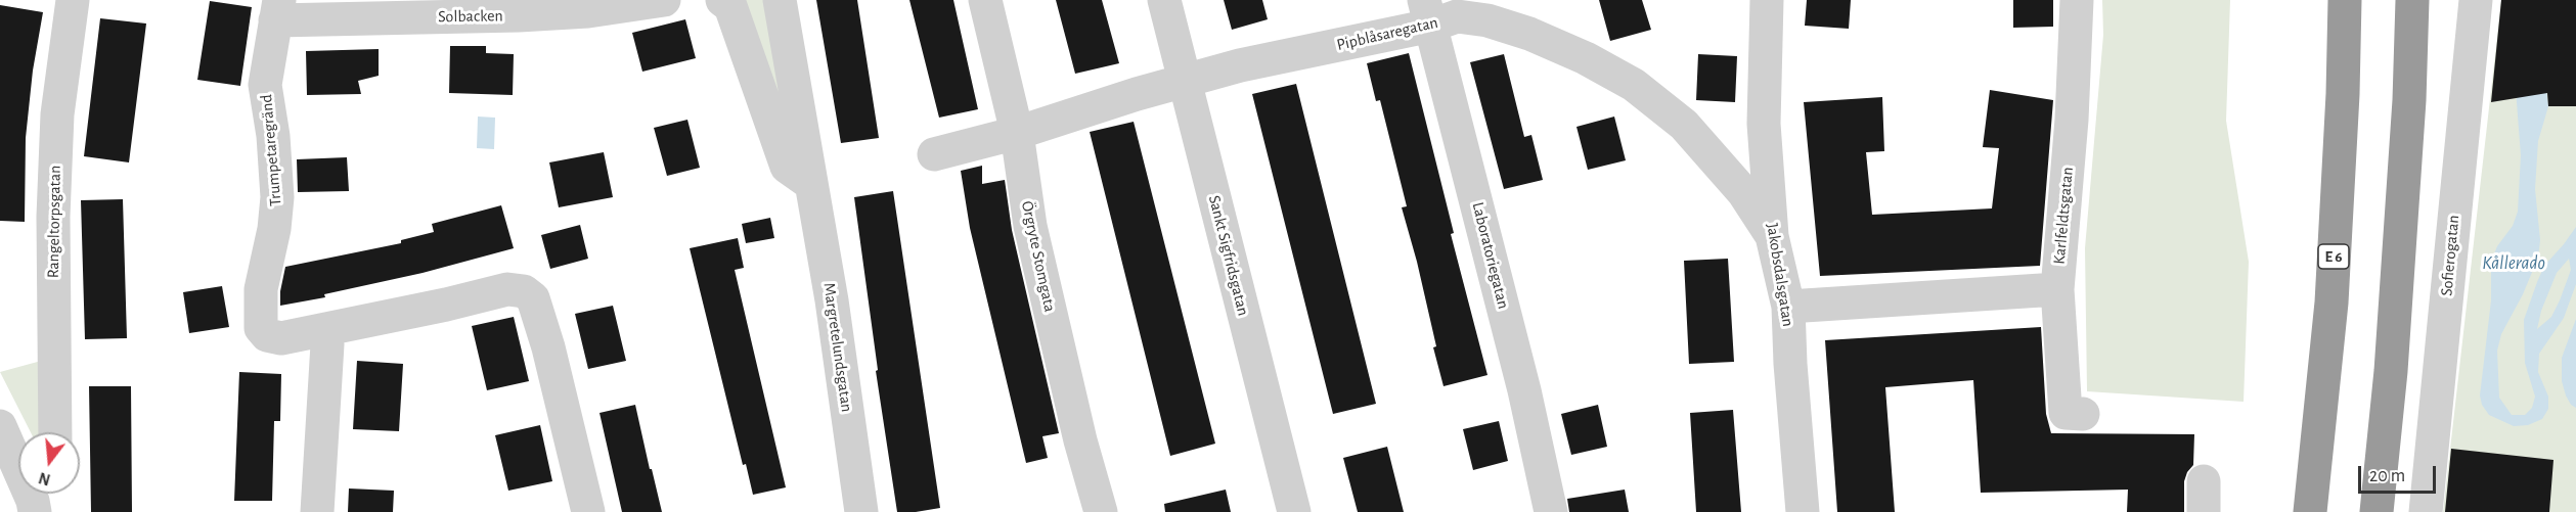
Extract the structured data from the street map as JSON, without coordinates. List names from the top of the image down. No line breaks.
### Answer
{"streets":{"highway":["E 6"],"street":["Solbacken","Pipblåsaregatan","Trumpetaregränd","Karlfeldtsgatan","Rangeltorpsgatan","Sankt Sigfridsgatan","Laboratoriegatan","Sofierogatan","Örgryte Stomgata","Jakobsdalsgatan","Margretelundsgatan"]},"crossings":[["Solbacken","Trumpetaregränd"],["Pipblåsaregatan","Sankt Sigfridsgatan"],["Pipblåsaregatan","Laboratoriegatan"],["Pipblåsaregatan","Örgryte Stomgata"],["Pipblåsaregatan","Jakobsdalsgatan"]],"water":["Kållerado"],"scale_bar":"20 m","north":"bottom"}
